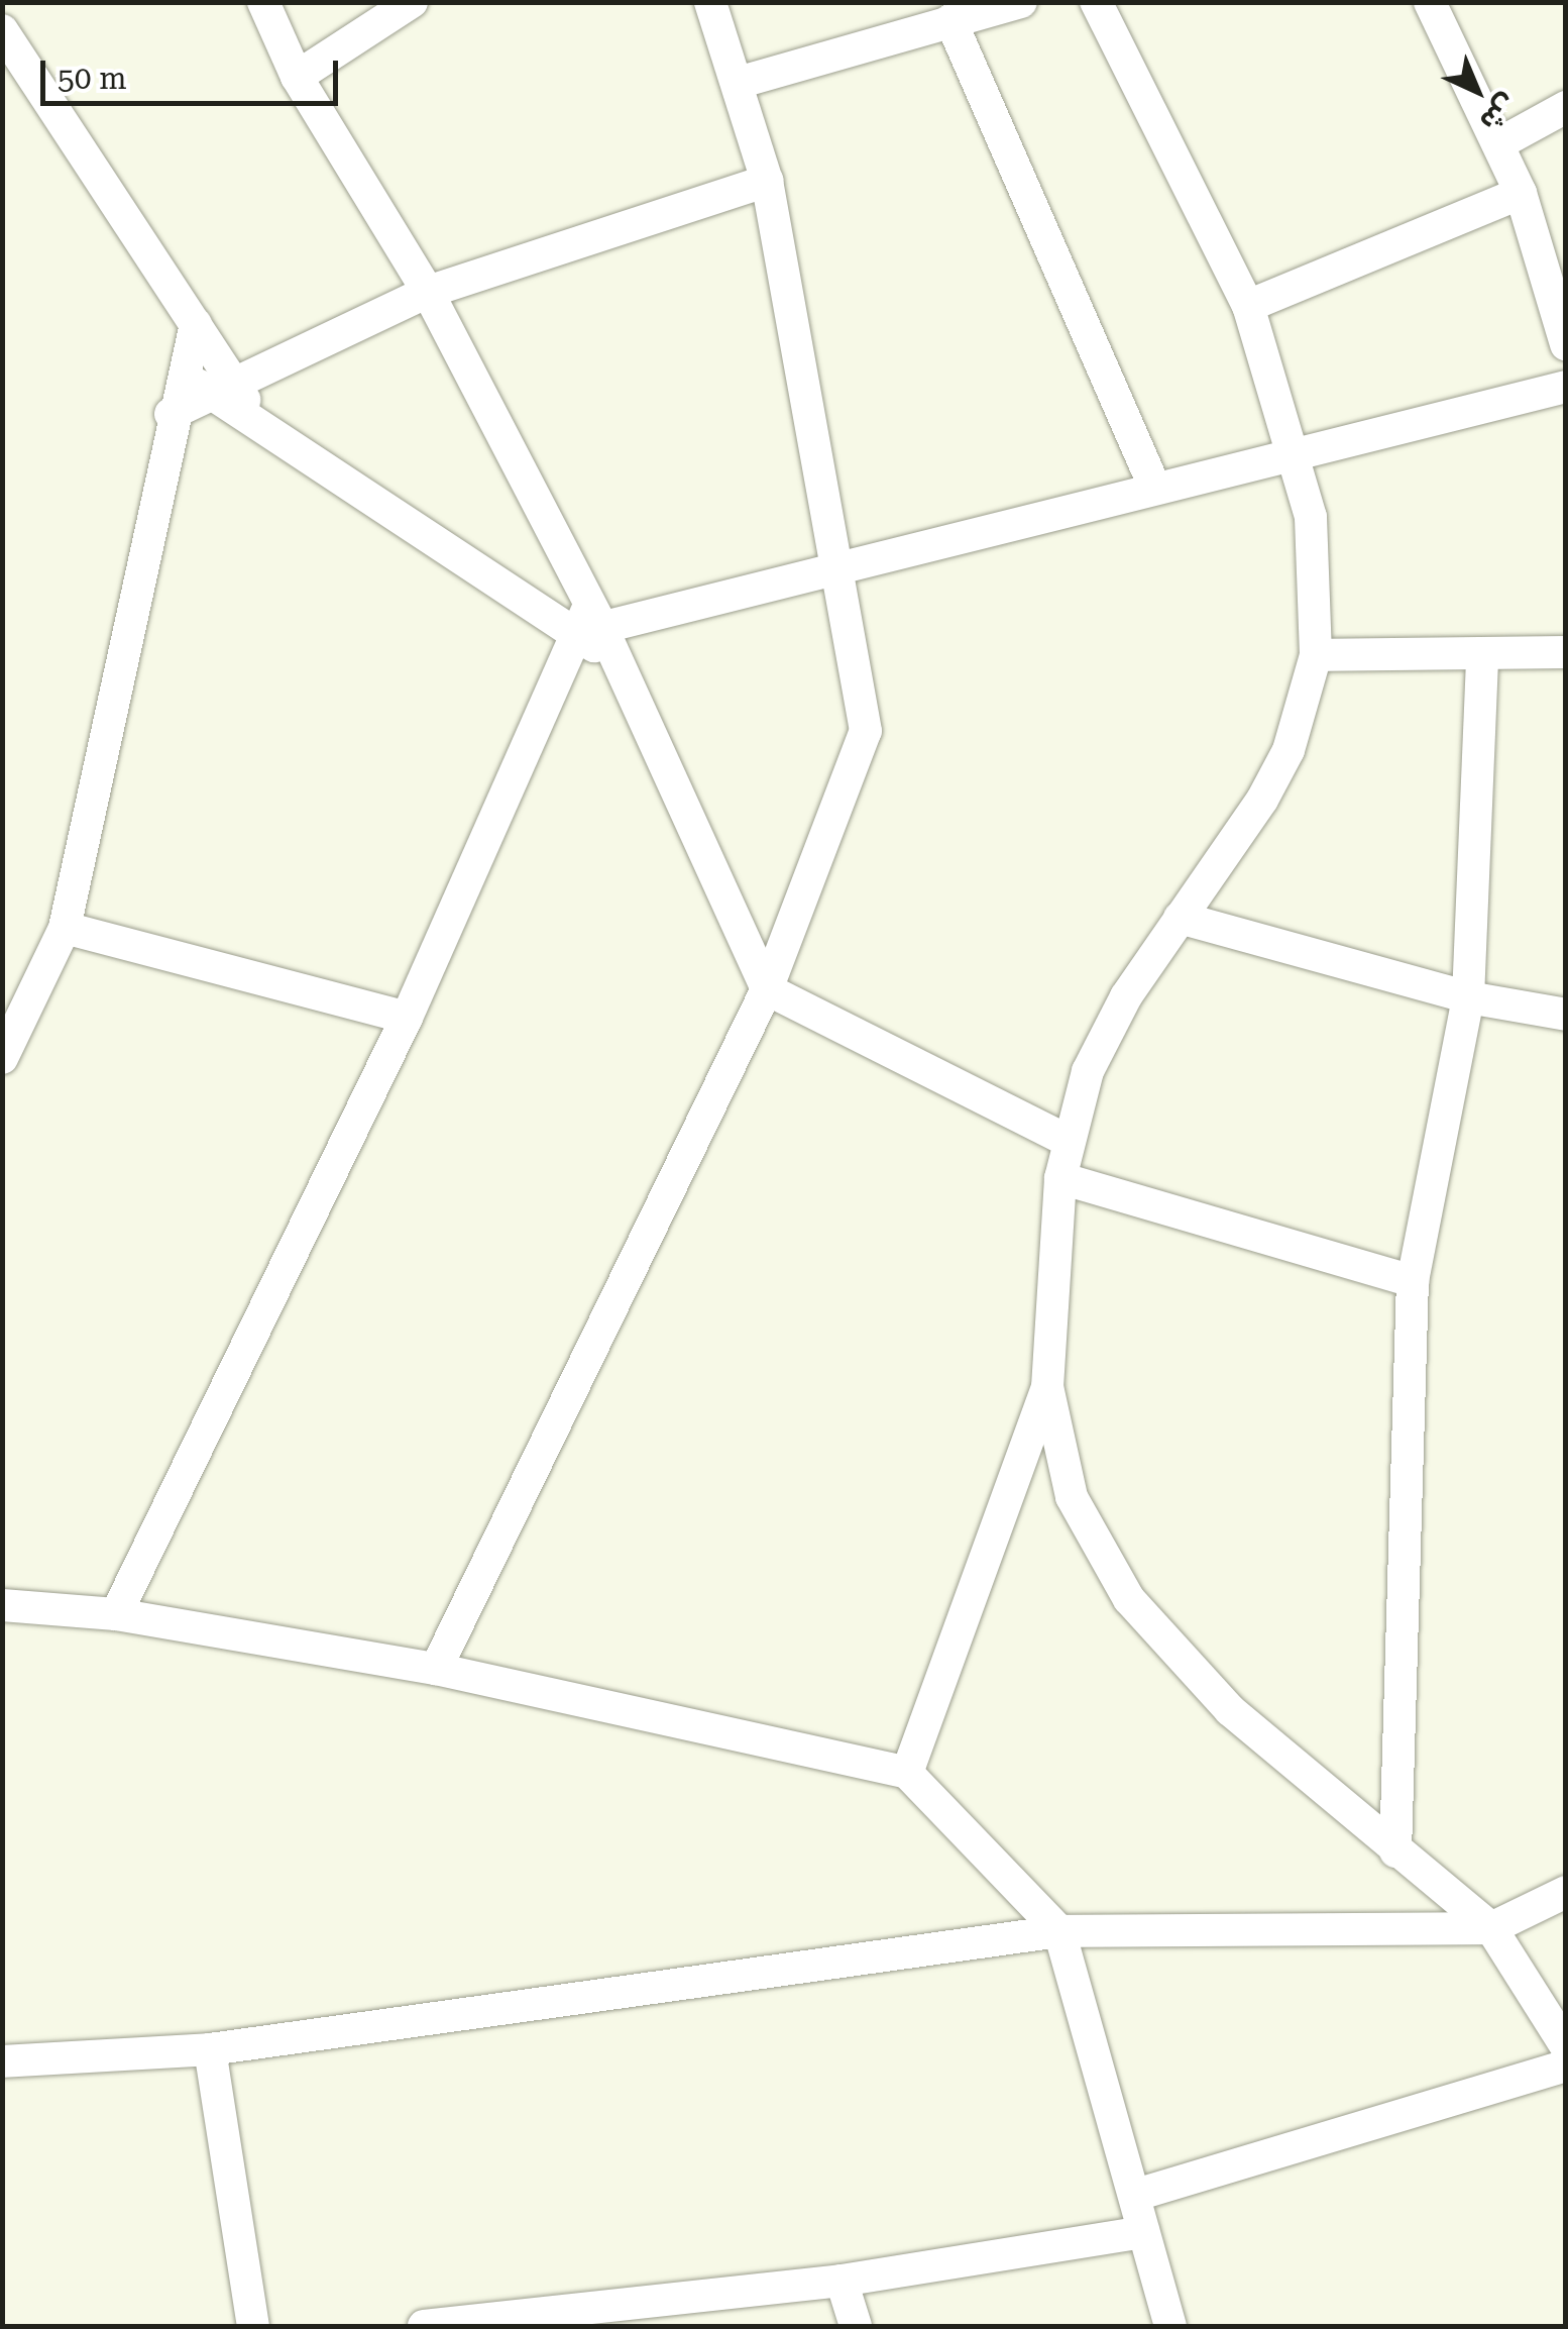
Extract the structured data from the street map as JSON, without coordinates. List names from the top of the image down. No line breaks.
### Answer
{"scale_bar":"50 m","north":"bottom right"}
